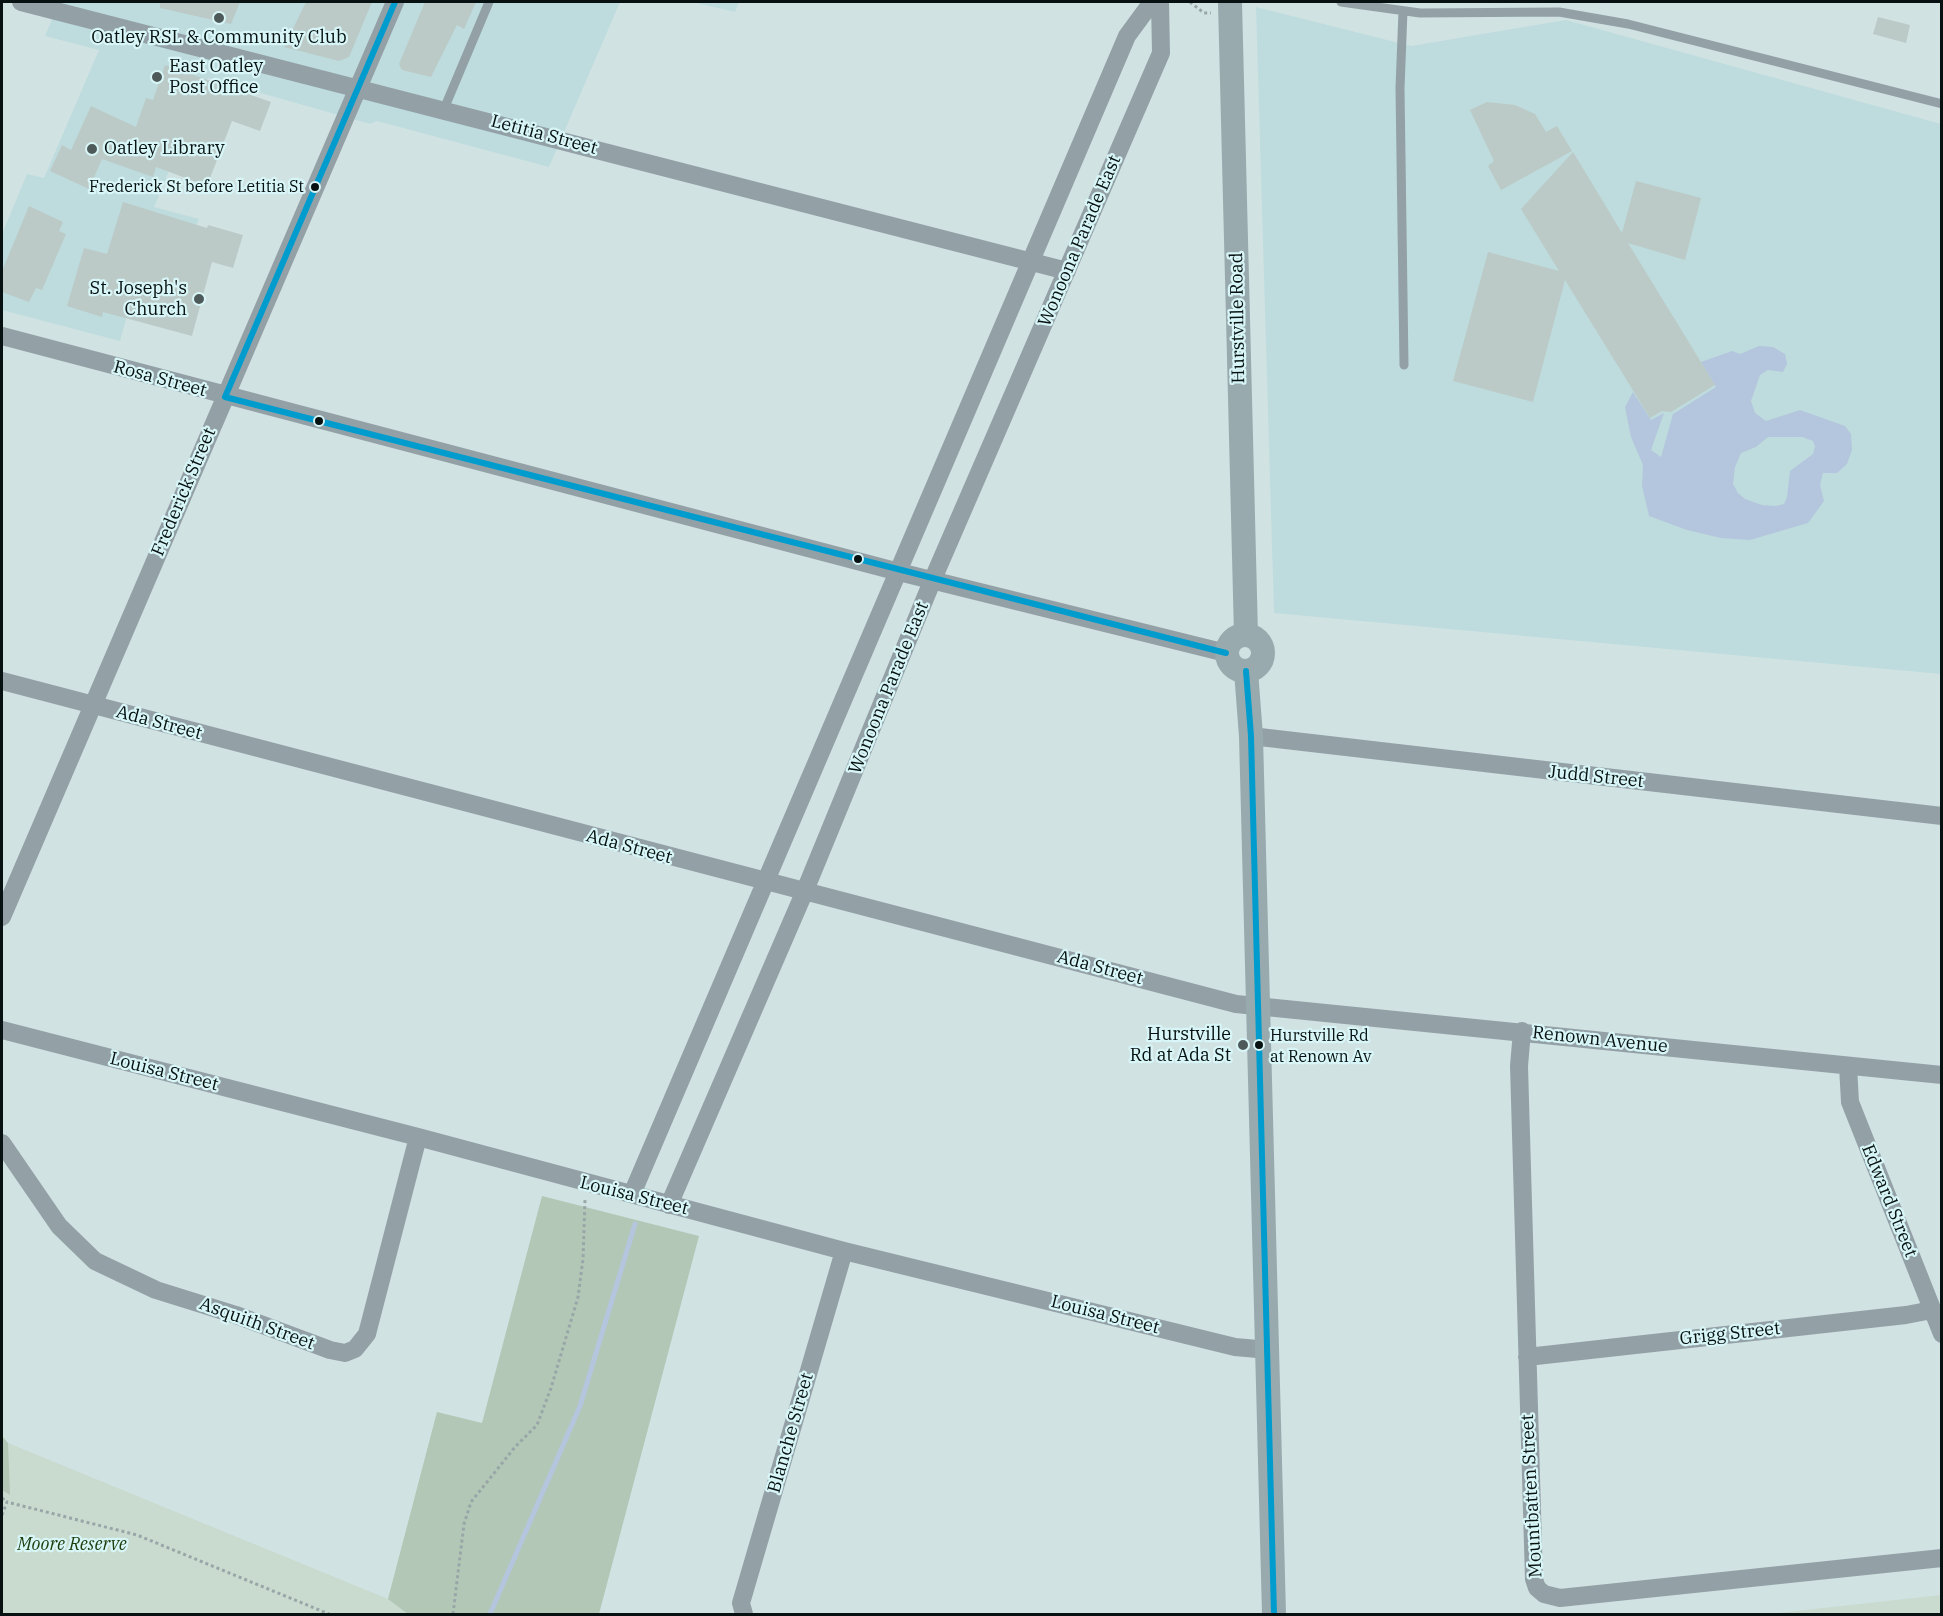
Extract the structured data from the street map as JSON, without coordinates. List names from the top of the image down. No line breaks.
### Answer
{"streets":{"main road":["Hurstville Road"],"street":["Letitia Street","Wonoona Parade East","Rosa Street","Frederick Street","Ada Street","Judd Street","Renown Avenue","Louisa Street","Edward Street","Asquith Street","Grigg Street","Blanche Street","Mountbatten Street"]},"crossings":[["Letitia Street","Wonoona Parade East"],["Letitia Street","Frederick Street"],["Wonoona Parade East","Rosa Street"],["Wonoona Parade East","Ada Street"],["Wonoona Parade East","Louisa Street"],["Hurstville Road","Rosa Street"],["Rosa Street","Frederick Street"],["Frederick Street","Ada Street"],["Ada Street","Renown Avenue"],["Renown Avenue","Edward Street"],["Renown Avenue","Mountbatten Street"],["Louisa Street","Asquith Street"],["Louisa Street","Blanche Street"],["Edward Street","Grigg Street"],["Grigg Street","Mountbatten Street"]],"parks":["Moore Reserve"],"places":["Oatley RSL & Community Club","East Oatley Post Office","Oatley Library","Frederick St before Letitia St","St. Joseph's Church","Hurstville Rd at Ada St","Hurstville Rd at Renown Av"]}
